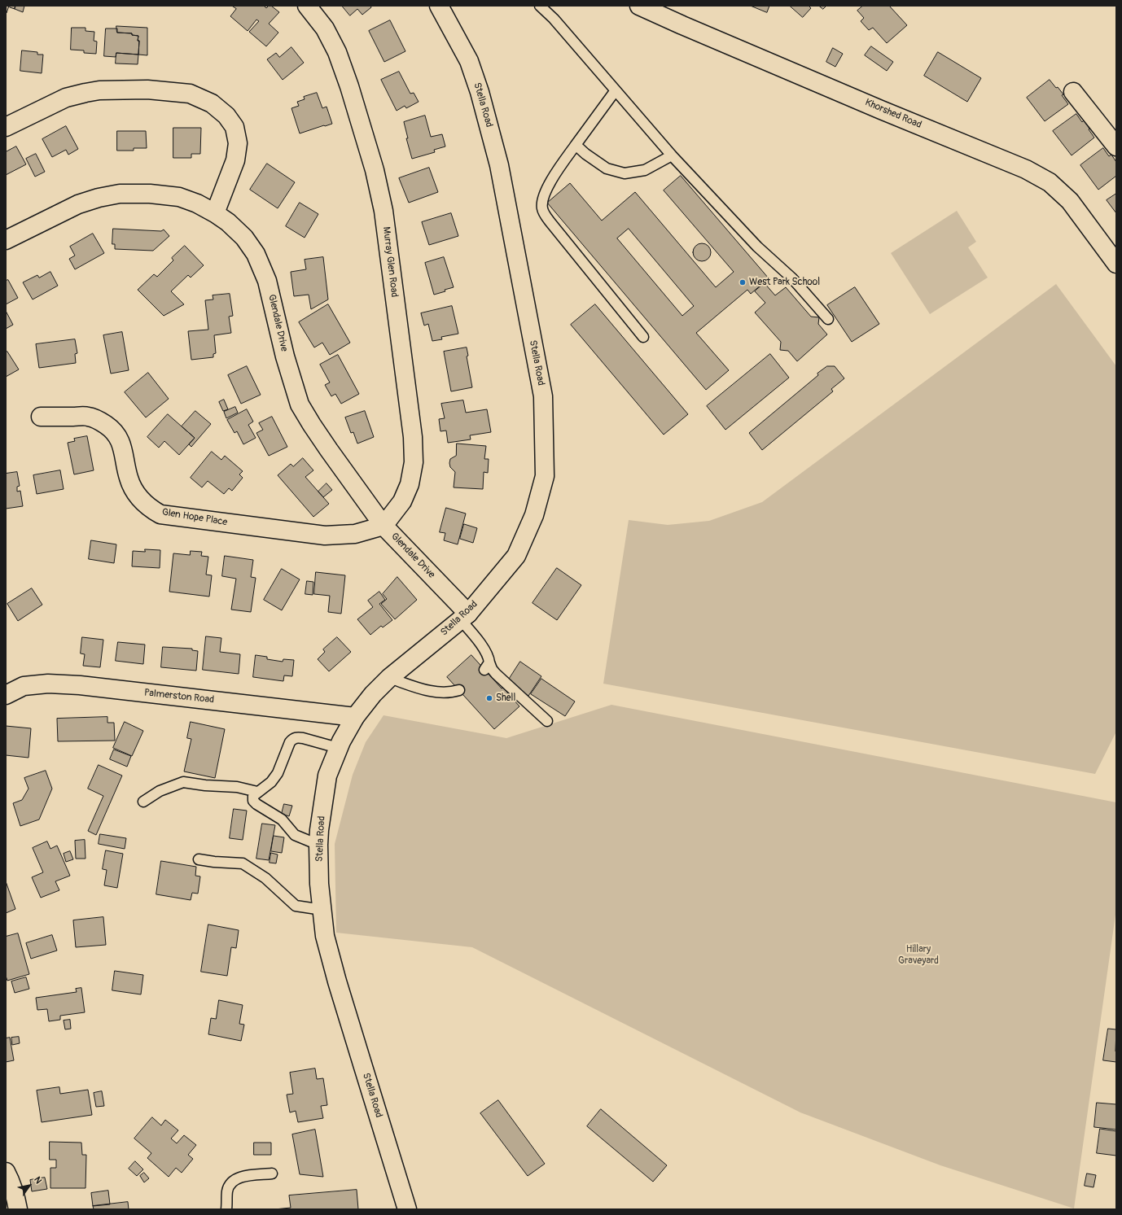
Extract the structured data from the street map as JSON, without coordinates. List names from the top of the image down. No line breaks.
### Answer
{"streets":{"street":["Stella Road","Khorshed Road","Murray Glen Road","Glendale Drive","Glen Hope Place","Palmerston Road"]},"crossings":[["Stella Road","Glendale Drive"],["Stella Road","Palmerston Road"],["Murray Glen Road","Glendale Drive"],["Murray Glen Road","Glen Hope Place"],["Glendale Drive","Glen Hope Place"]],"parks":["Hillary Graveyard"],"places":["West Park School","Shell"],"north":"top right"}
